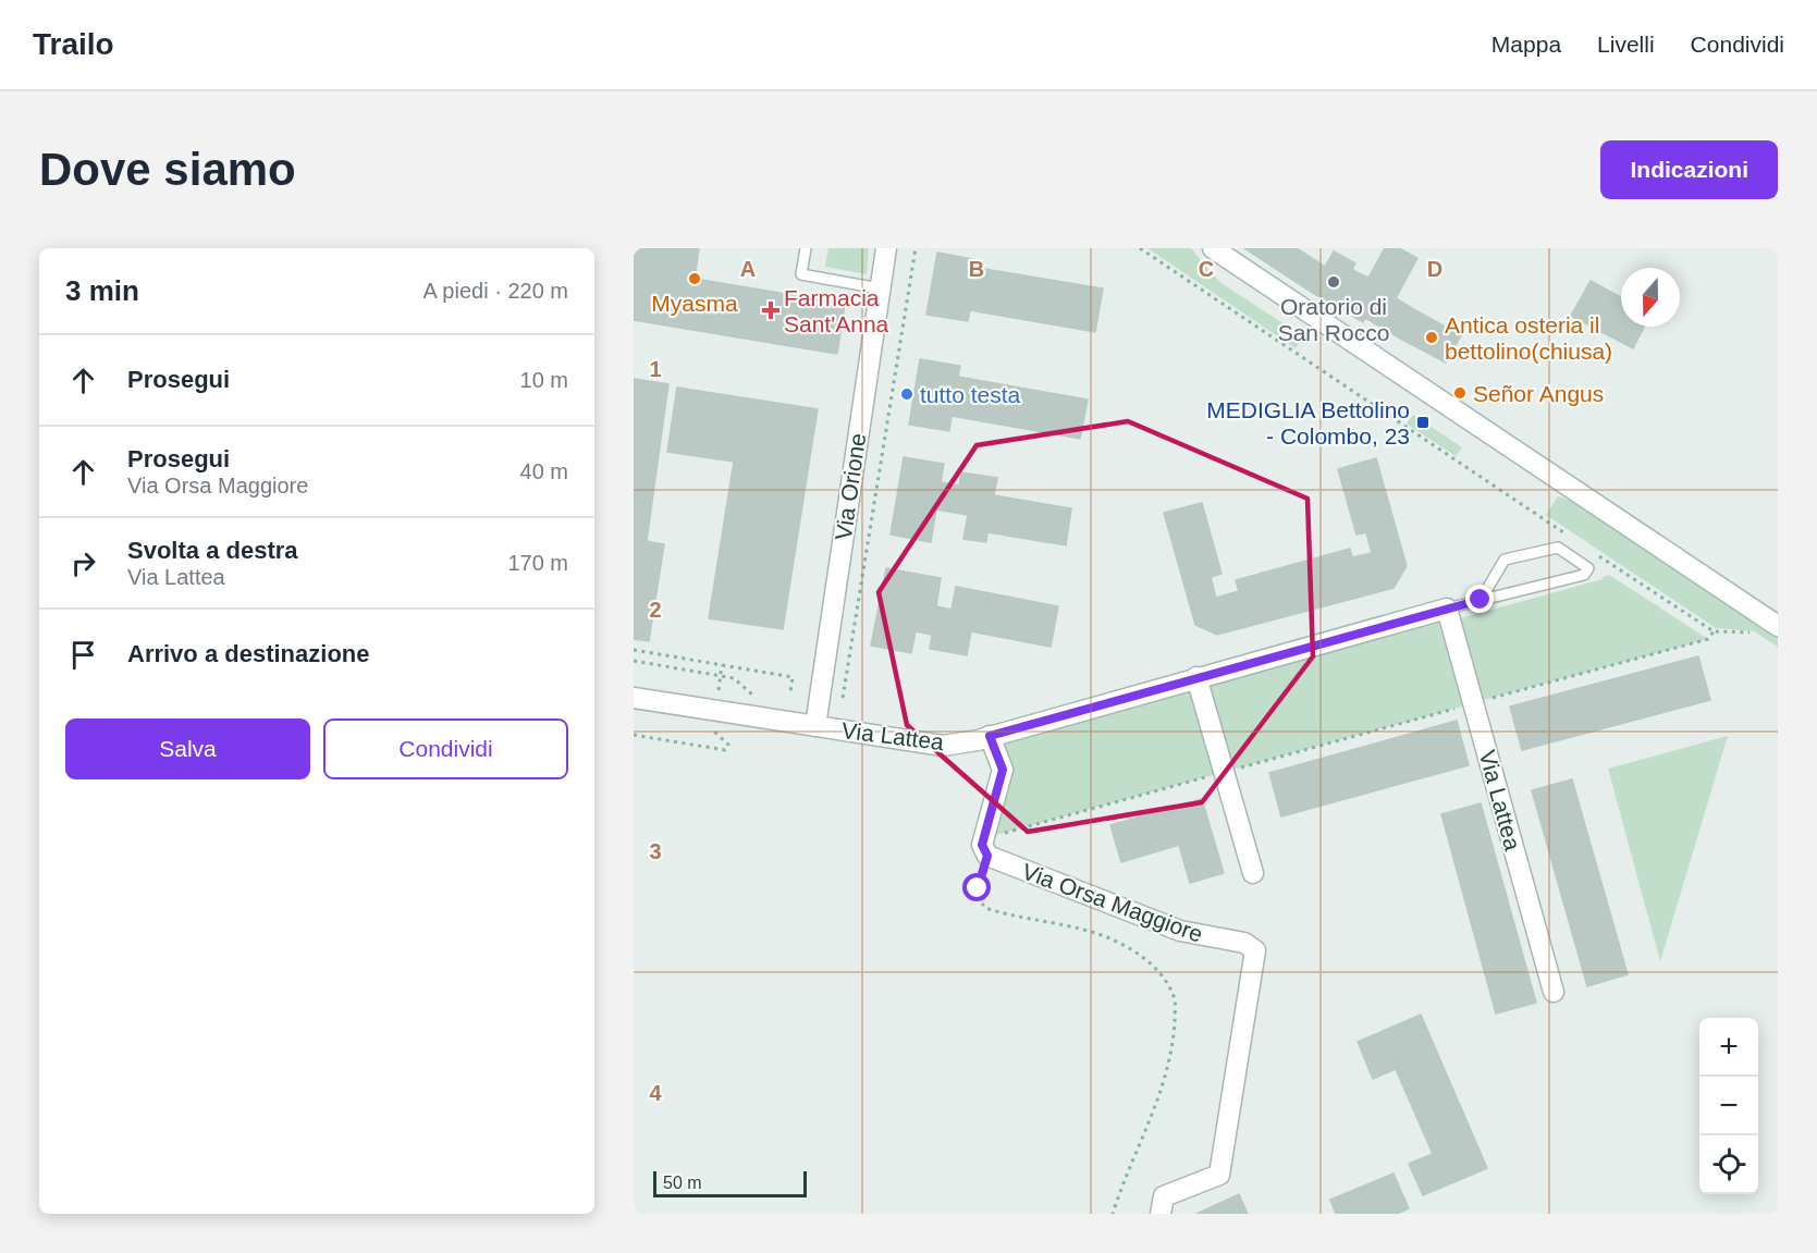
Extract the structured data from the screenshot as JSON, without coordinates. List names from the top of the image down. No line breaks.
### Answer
{"streets":{"street":["Via Orione","Via Lattea","Via Orsa Maggiore"]},"crossings":[["Via Orione","Via Lattea"]],"places":{"other":["Myasma","Oratorio di San Rocco","Antica osteria il bettolino(chiusa)","Señor Angus","tutto testa"],"health":["Farmacia Sant'Anna"],"transit":["MEDIGLIA Bettolino - Colombo, 23"]},"scale_bar":"50 m","north":"bottom","page":{"header":"Trailo","nav":["Mappa","Livelli","Condividi"],"buttons":["Indicazioni",["Salva","Condividi"]],"title":"Dove siamo","heading":["3 min","A piedi · 220 m"],"list":[["Prosegui","10 m"],["Prosegui","Via Orsa Maggiore","40 m"],["Svolta a destra","Via Lattea","170 m"],"Arrivo a destinazione"],"map_buttons":["+","−"],"scale":"50 m"},"grid":{"columns":["A","B","C","D"],"rows":["1","2","3","4"]}}
